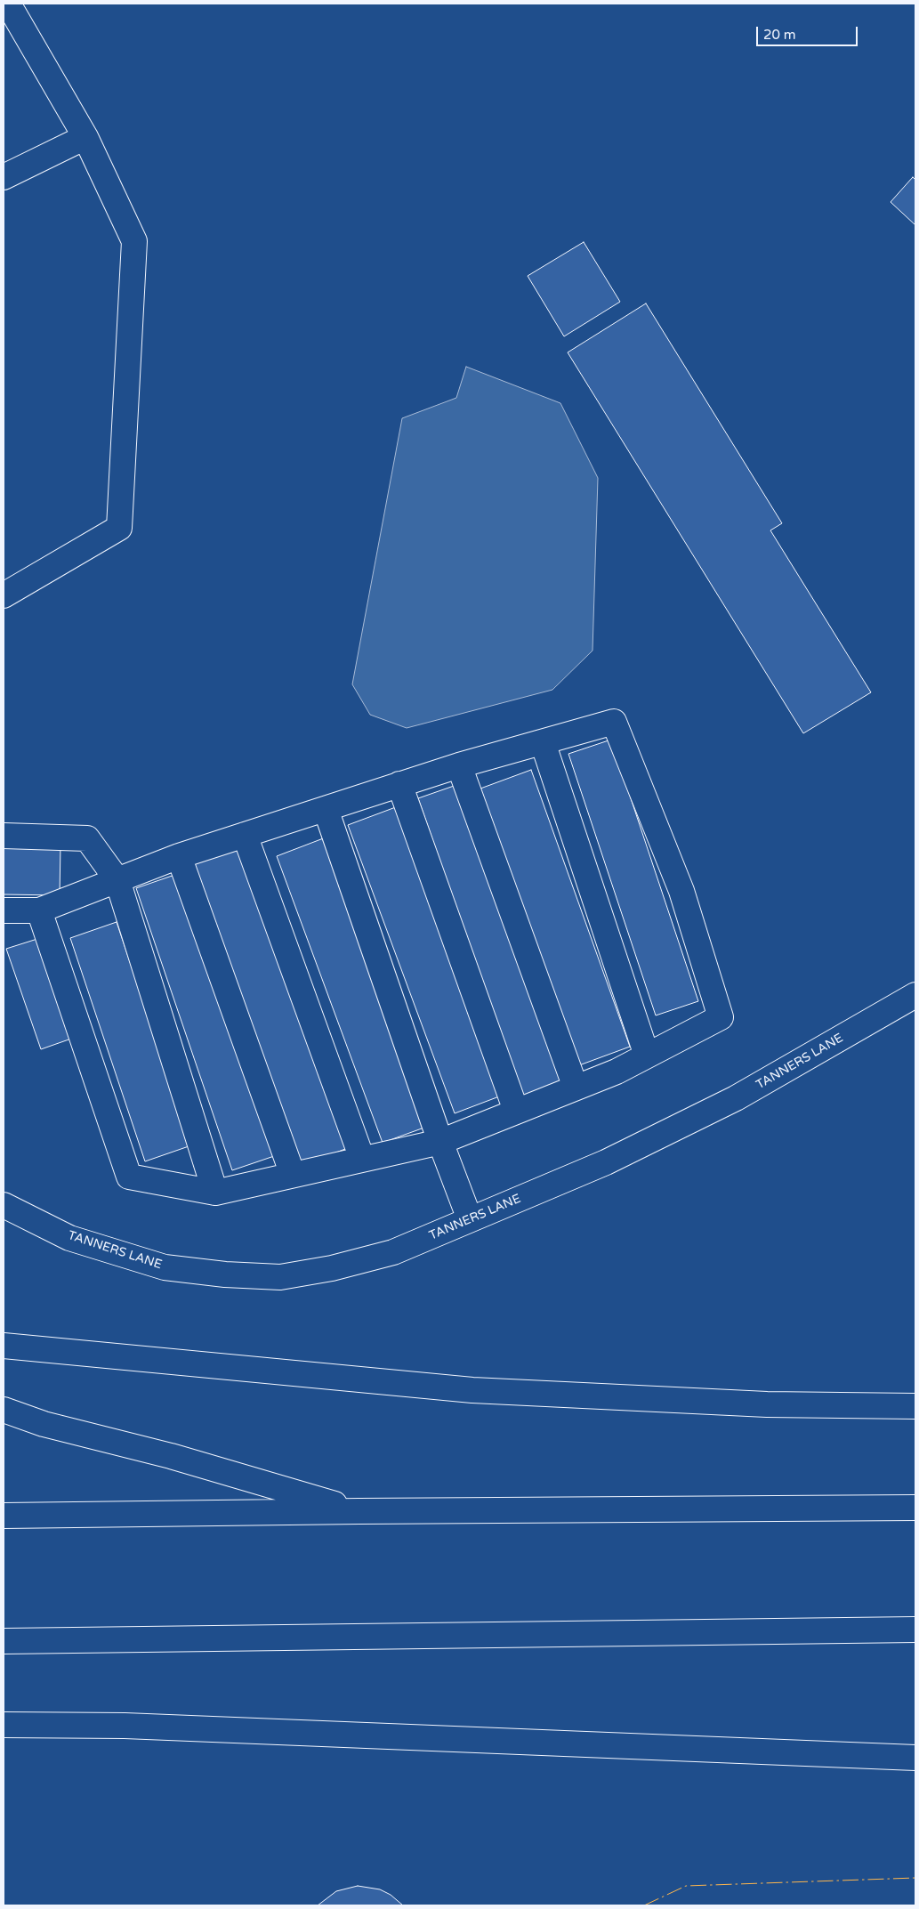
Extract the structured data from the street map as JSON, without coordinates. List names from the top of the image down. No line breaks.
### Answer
{"streets":{"main road":["TANNERS LANE"]},"scale_bar":"20 m"}
